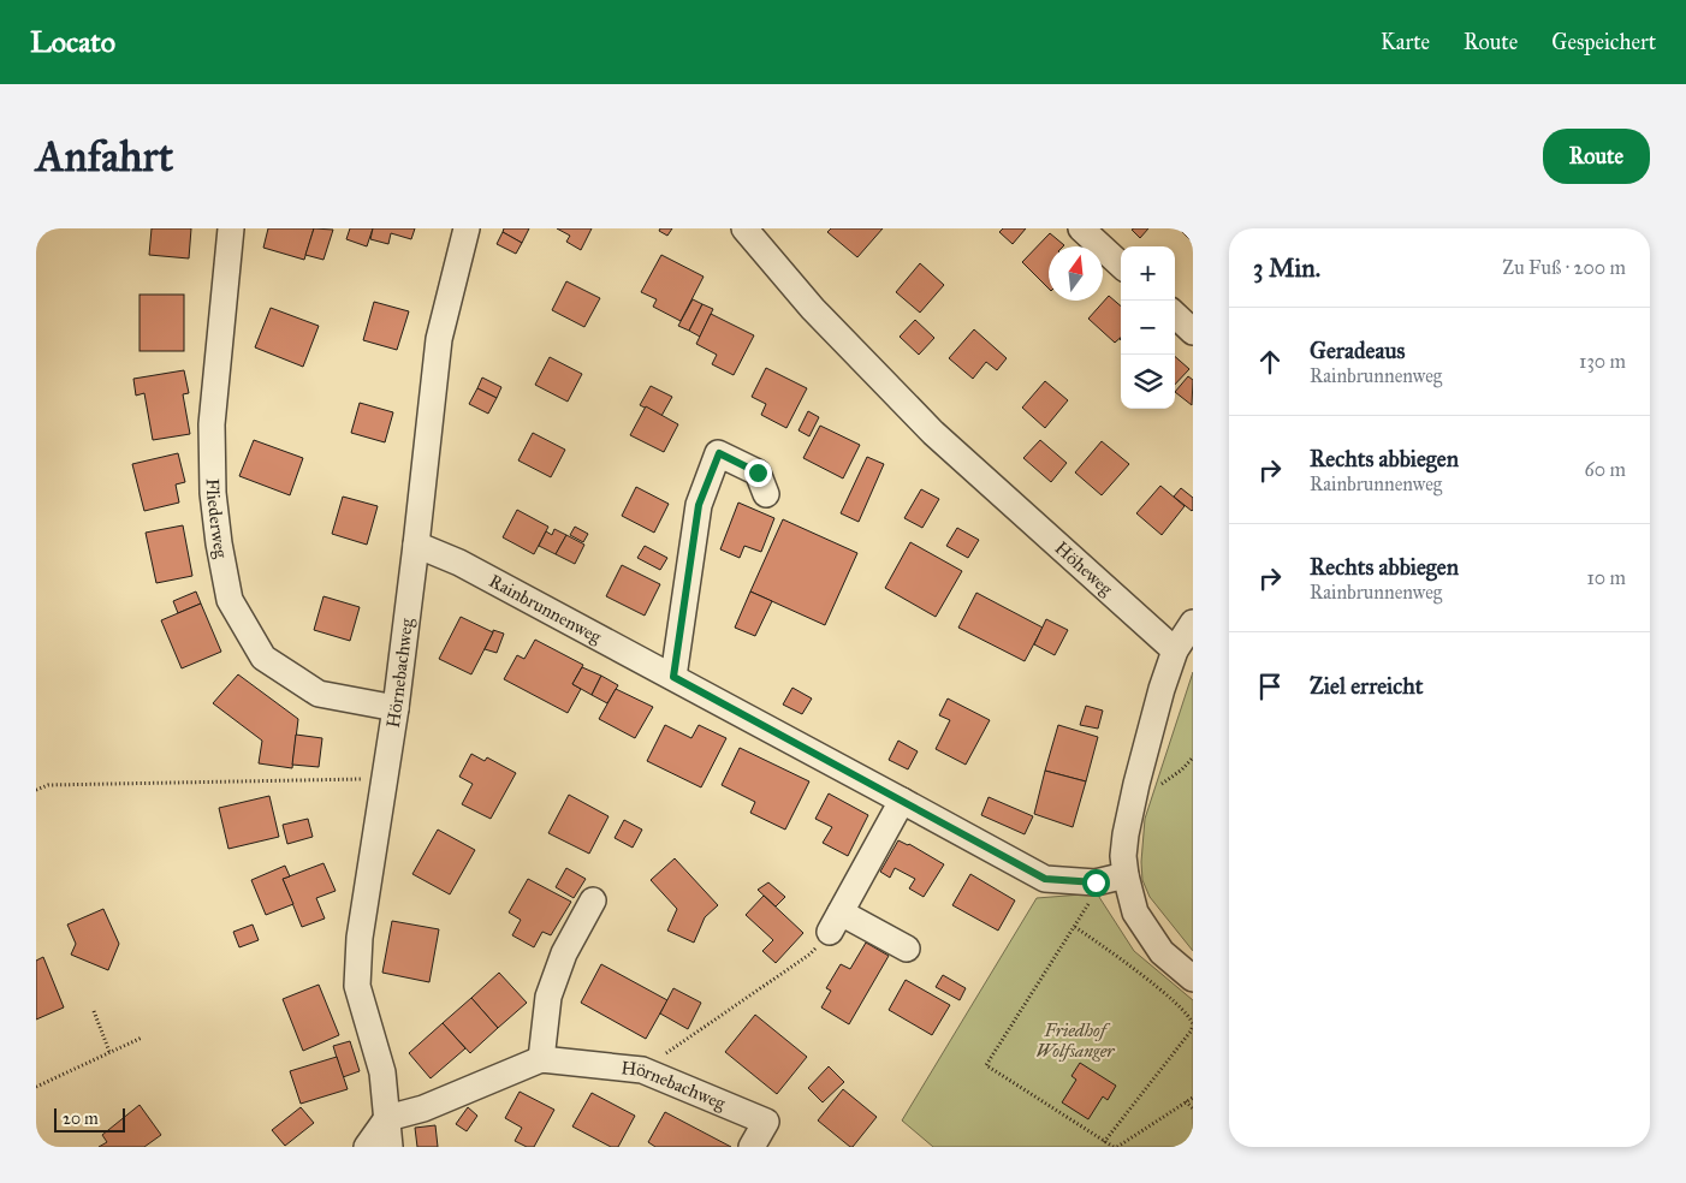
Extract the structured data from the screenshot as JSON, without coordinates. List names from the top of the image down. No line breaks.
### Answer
{"streets":{"street":["Fliederweg","Höheweg","Rainbrunnenweg","Hörnebachweg"]},"crossings":[["Fliederweg","Hörnebachweg"],["Rainbrunnenweg","Hörnebachweg"]],"parks":["Friedhof Wolfsanger"],"scale_bar":"20 m","north":"top","page":{"header":"Locato","nav":["Karte","Route","Gespeichert"],"buttons":"Route","title":"Anfahrt","heading":["3 Min.","Zu Fuß · 200 m"],"map_buttons":["+","−"],"list":[["Geradeaus","Rainbrunnenweg","130 m"],["Rechts abbiegen","Rainbrunnenweg","60 m"],["Rechts abbiegen","Rainbrunnenweg","10 m"],"Ziel erreicht"],"scale":"20 m"}}
